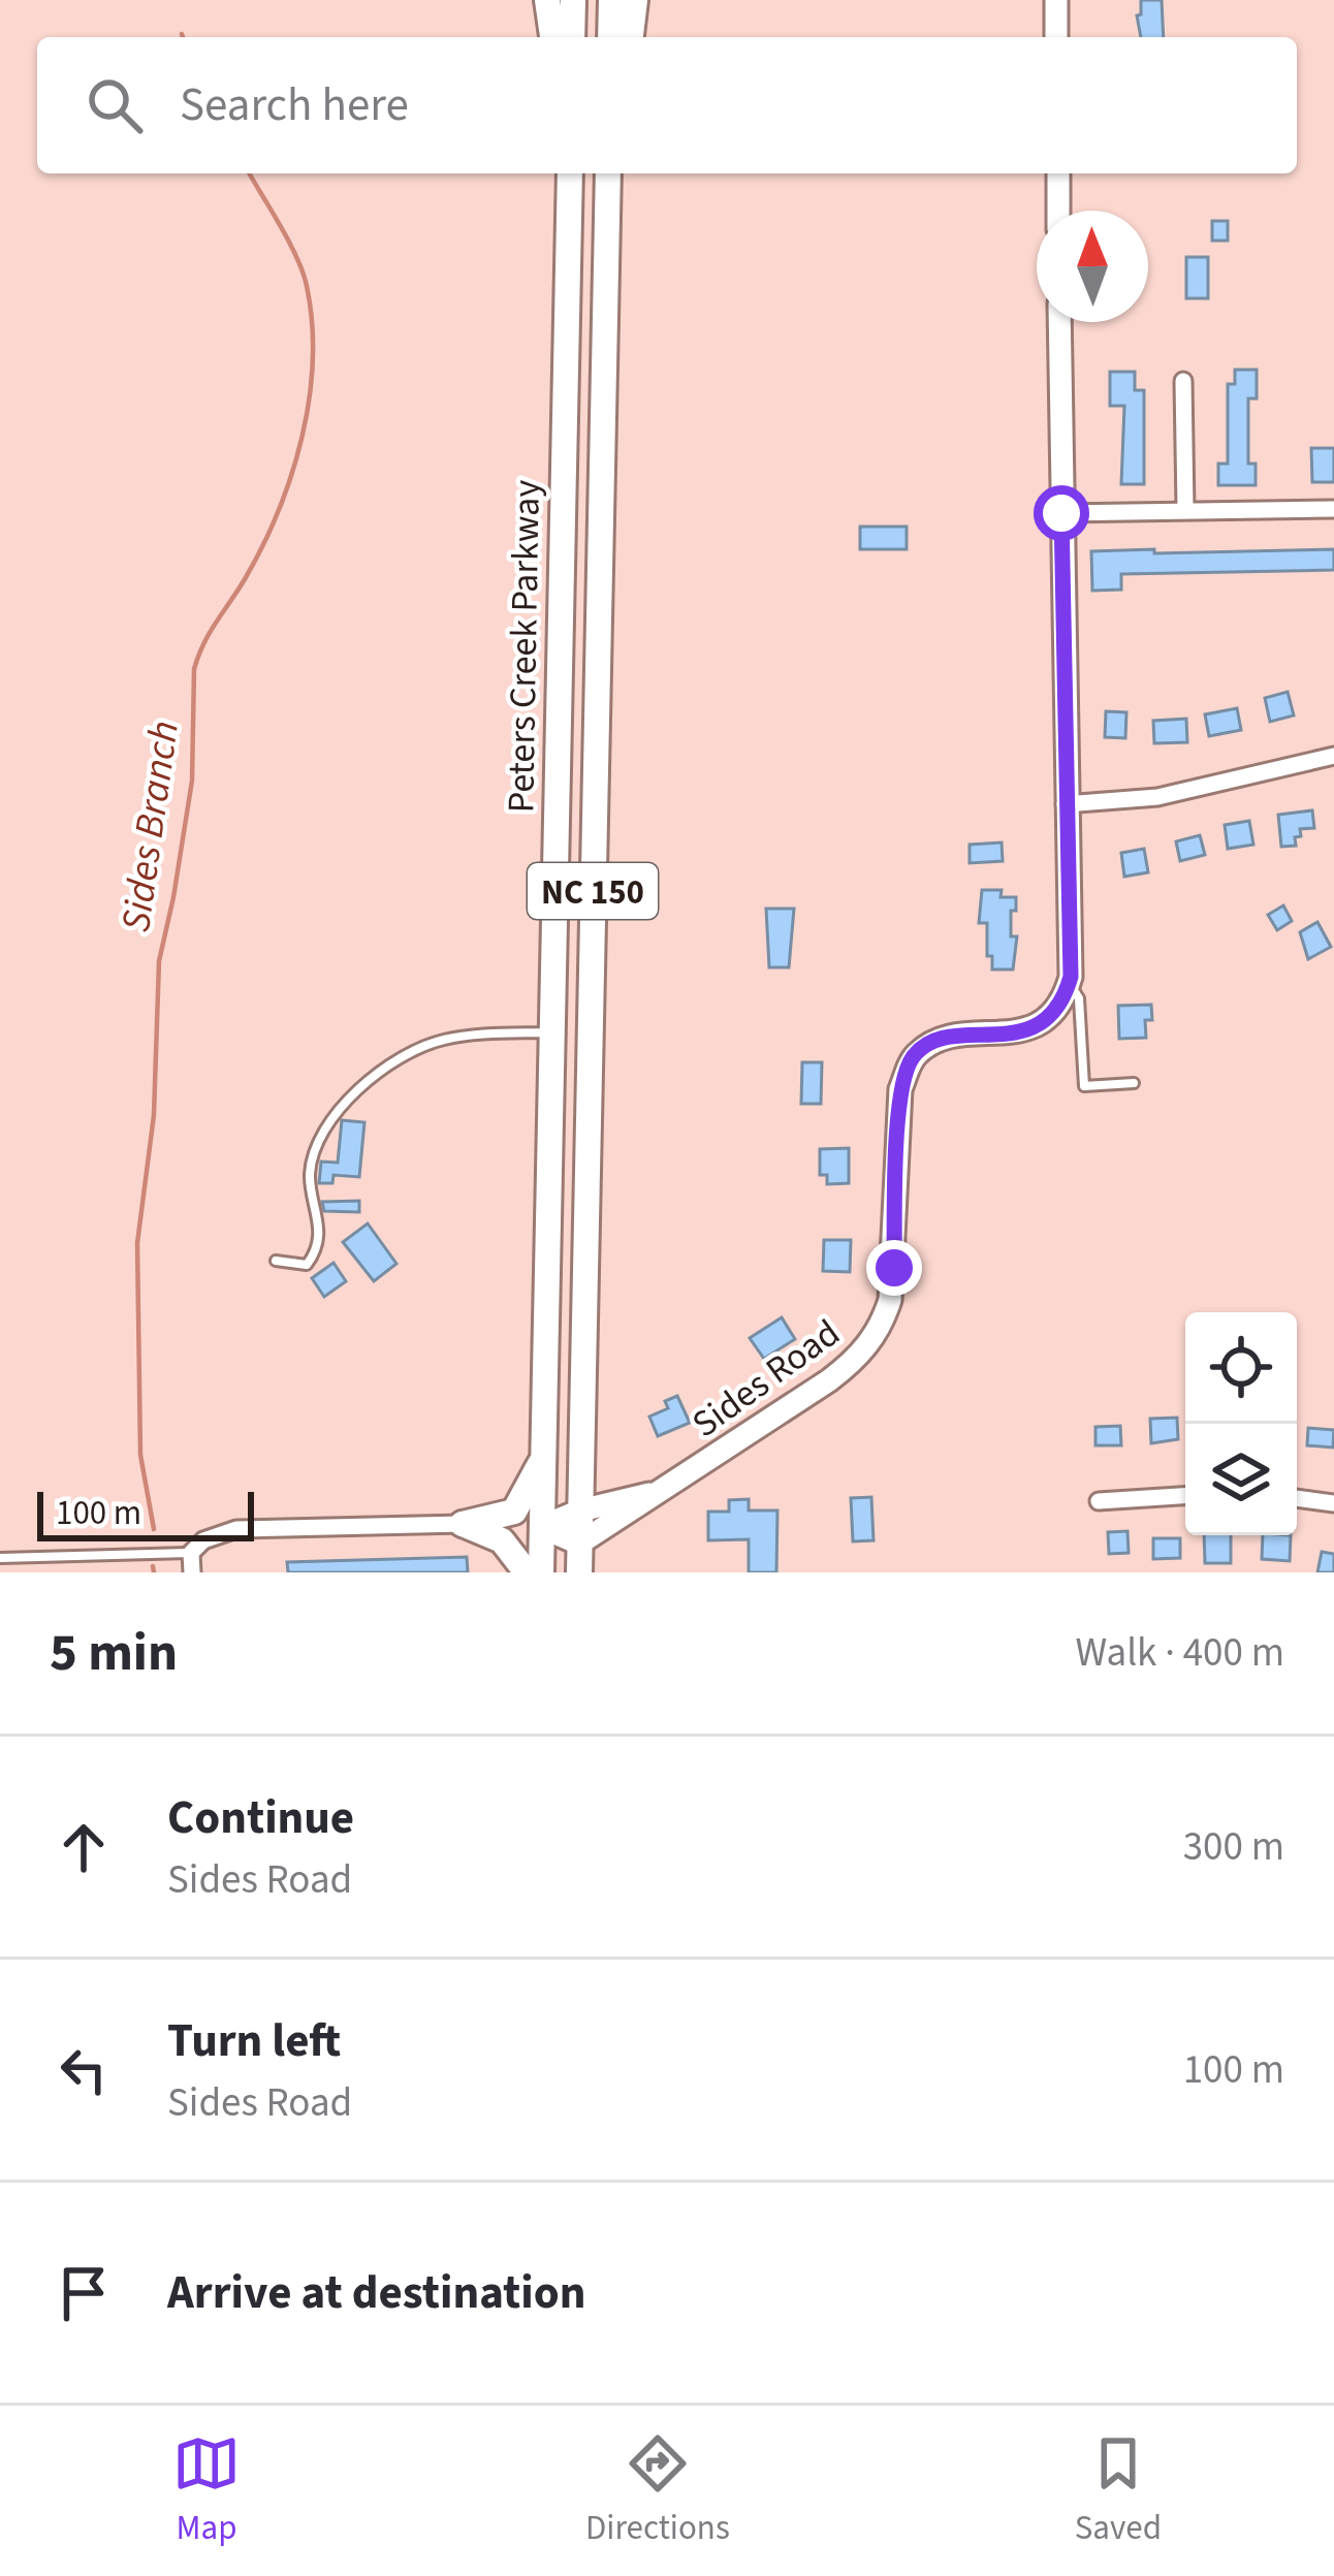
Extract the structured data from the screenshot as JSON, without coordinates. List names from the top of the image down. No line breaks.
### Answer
{"streets":{"main road":["Peters Creek Parkway","NC 150"],"street":["Sides Road"]},"crossings":[["Peters Creek Parkway","Sides Road"]],"water":["Sides Branch"],"scale_bar":"100 m","north":"top","page":{"search":"Search here","scale":"100 m","heading":["5 min","Walk · 400 m"],"list":[["Continue","Sides Road","300 m"],["Turn left","Sides Road","100 m"],"Arrive at destination"],"nav":["Map","Directions","Saved"]}}
